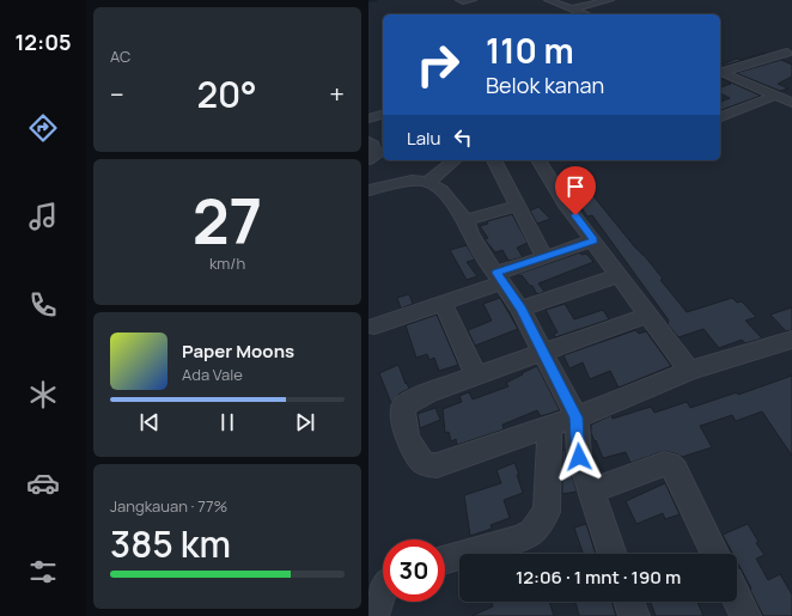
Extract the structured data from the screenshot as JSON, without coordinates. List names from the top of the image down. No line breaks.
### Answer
{"page":{"tabs":"12:05","tile":["AC",["27","km/h"],["Jangkauan · 77%","385 km"]],"turn":["110 m","Belok kanan"],"heat":["−","20°","+"],"then":"Lalu","song":["Paper Moons","Ada Vale"],"limit":"30","trip":"12:06 · 1 mnt · 190 m"}}
